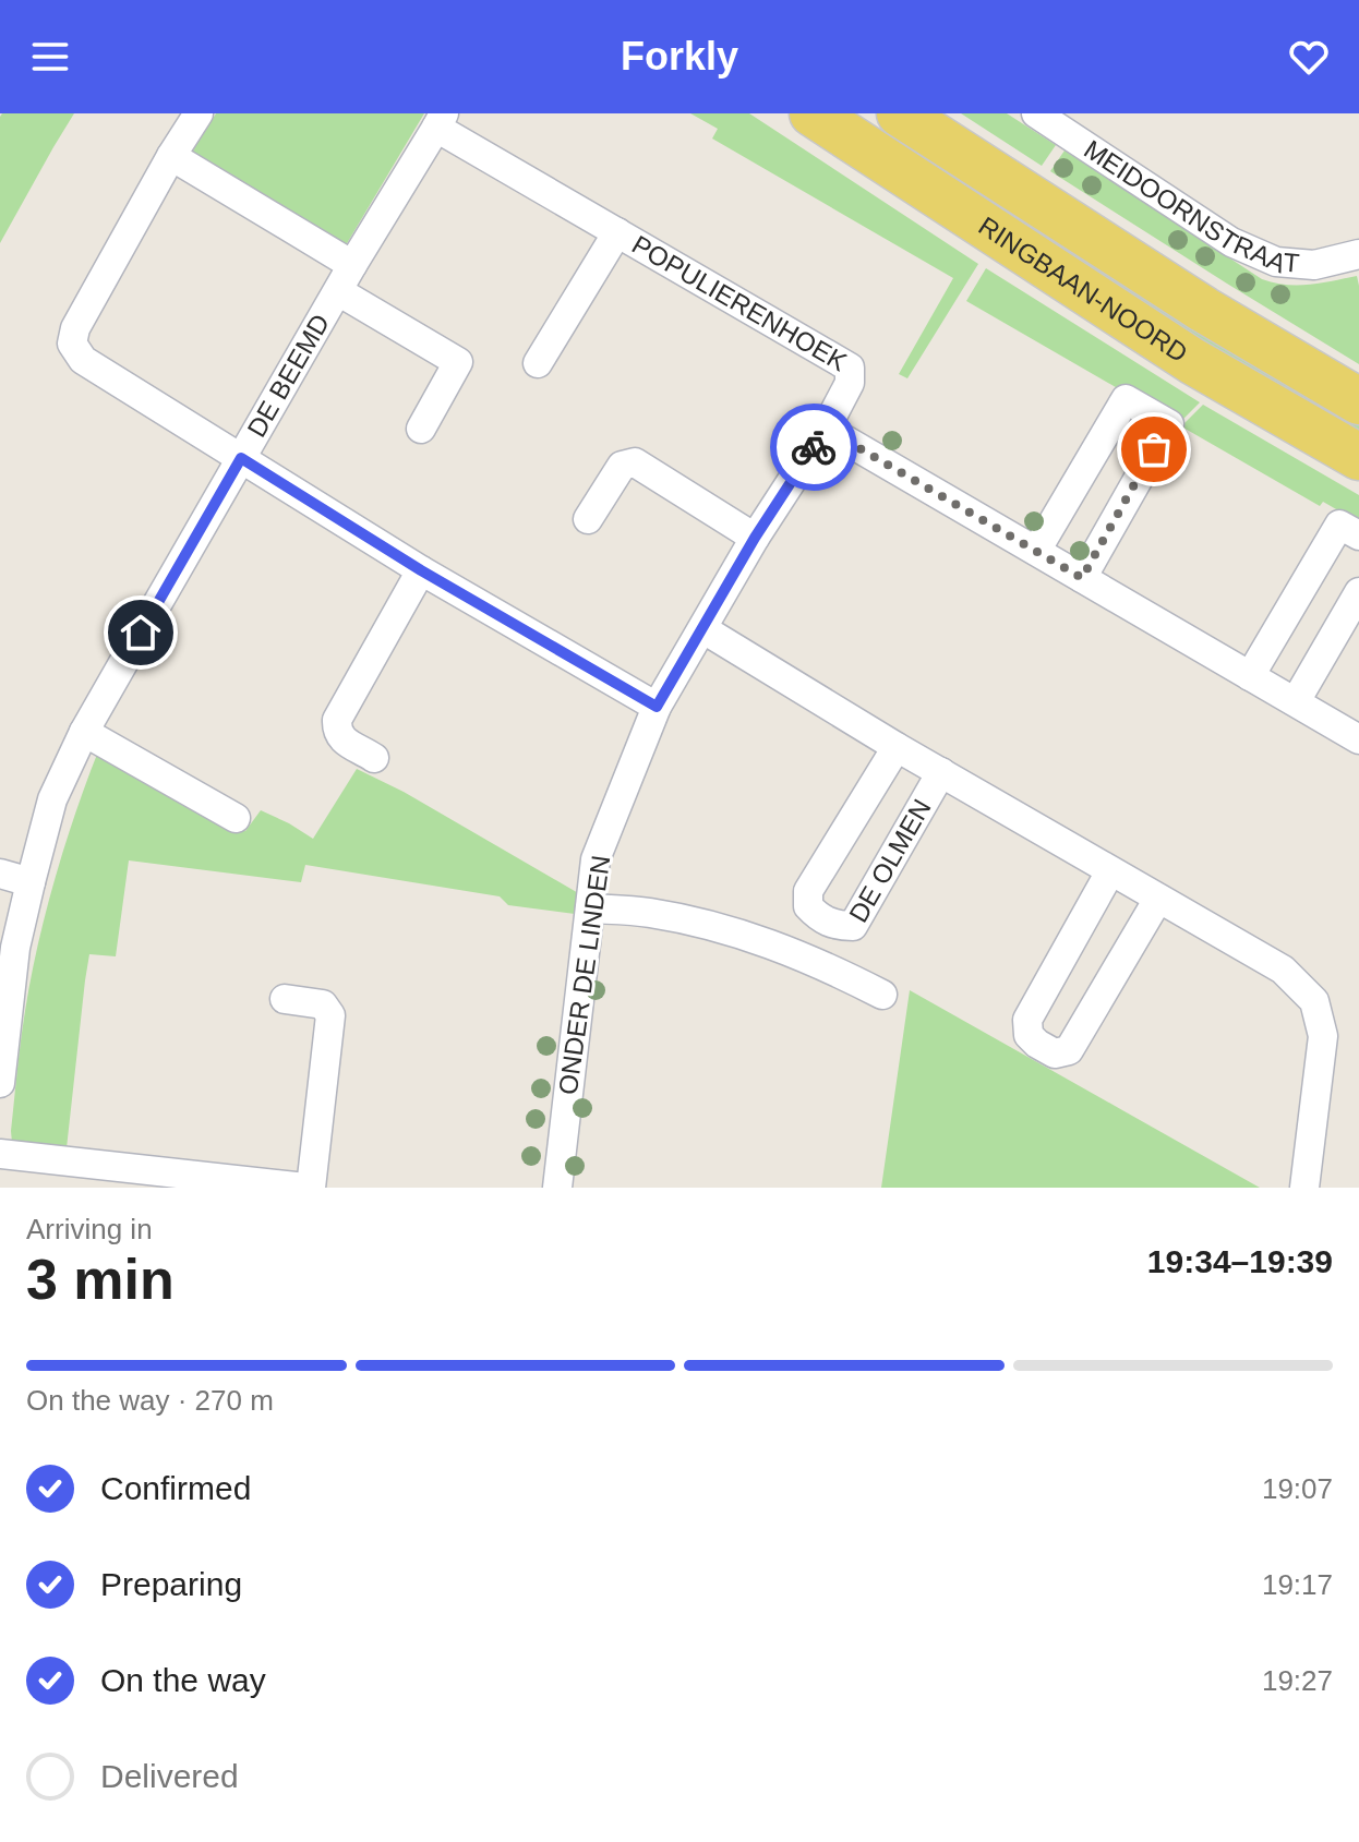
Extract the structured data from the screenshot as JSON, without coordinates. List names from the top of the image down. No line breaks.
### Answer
{"streets":{"main road":["RINGBAAN-NOORD"],"street":["MEIDOORNSTRAAT","POPULIERENHOEK","DE BEEMD","DE OLMEN","ONDER DE LINDEN"]},"crossings":[["POPULIERENHOEK","DE BEEMD"],["POPULIERENHOEK","ONDER DE LINDEN"],["DE OLMEN","ONDER DE LINDEN"]],"page":{"header":"Forkly","heading":["3 min","Arriving in","19:34–19:39"],"bar":"On the way · 270 m","list":[["Confirmed","19:07"],["Preparing","19:17"],["On the way","19:27"],"Delivered"]}}
